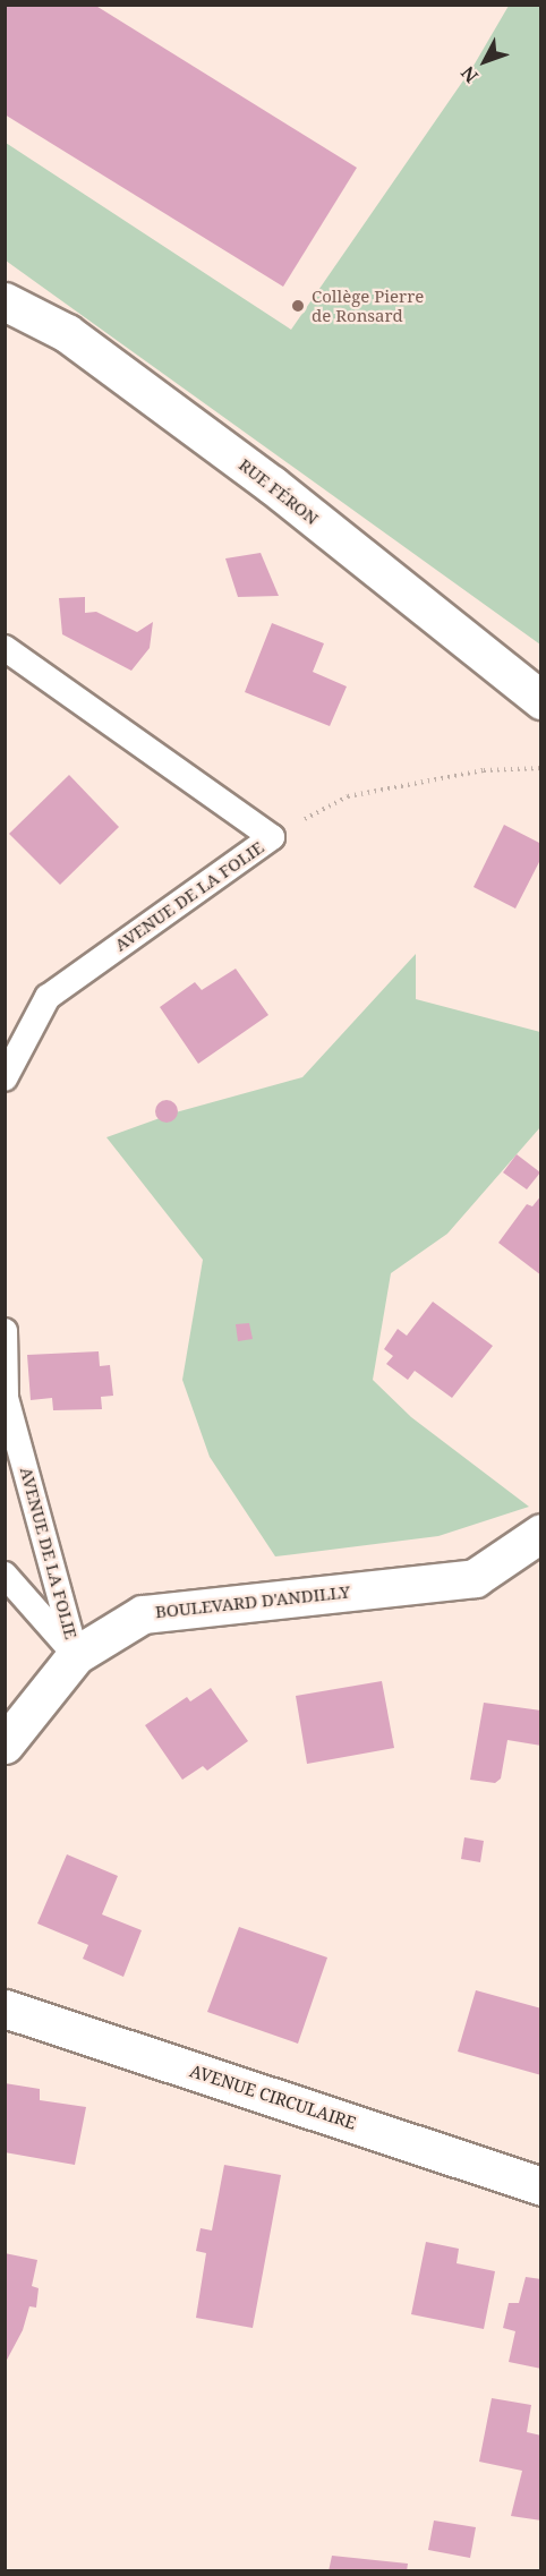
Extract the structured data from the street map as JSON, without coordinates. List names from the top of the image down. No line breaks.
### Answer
{"streets":{"street":["RUE FÉRON","BOULEVARD D'ANDILLY","AVENUE CIRCULAIRE"],"lane":["AVENUE DE LA FOLIE"]},"crossings":[["AVENUE DE LA FOLIE","BOULEVARD D'ANDILLY"]],"places":["Collège Pierre de Ronsard"],"north":"bottom left"}
